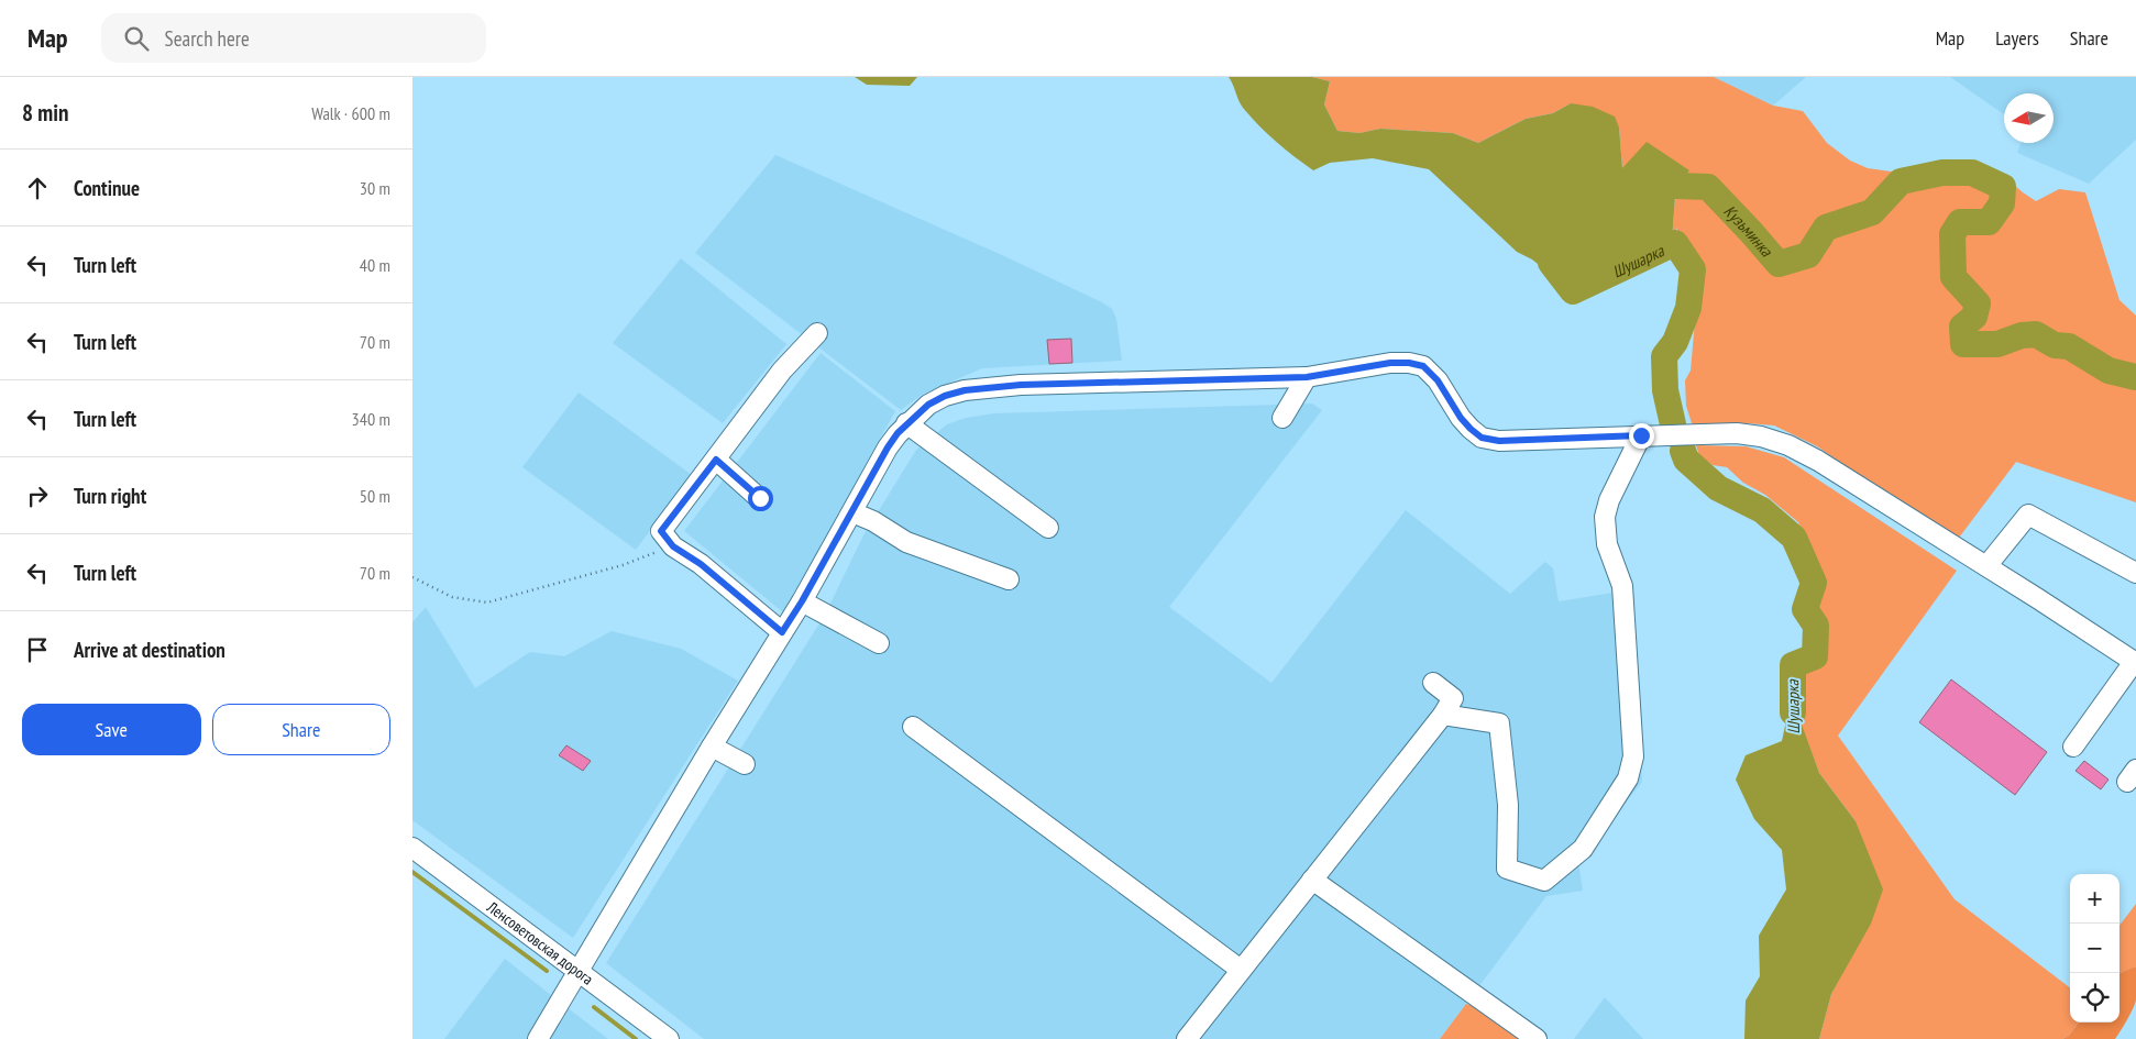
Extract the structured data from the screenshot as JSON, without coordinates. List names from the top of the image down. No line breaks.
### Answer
{"streets":{"street":["Ленсоветовская дорога"]},"water":["Кузьминка","Шушарка"],"north":"left","page":{"header":"Map","search":"Search here","nav":["Map","Layers","Share"],"heading":["8 min","Walk · 600 m"],"list":[["Continue","30 m"],["Turn left","40 m"],["Turn left","70 m"],["Turn left","340 m"],["Turn right","50 m"],["Turn left","70 m"],"Arrive at destination"],"buttons":["Save","Share"],"map_buttons":["+","−"]}}
